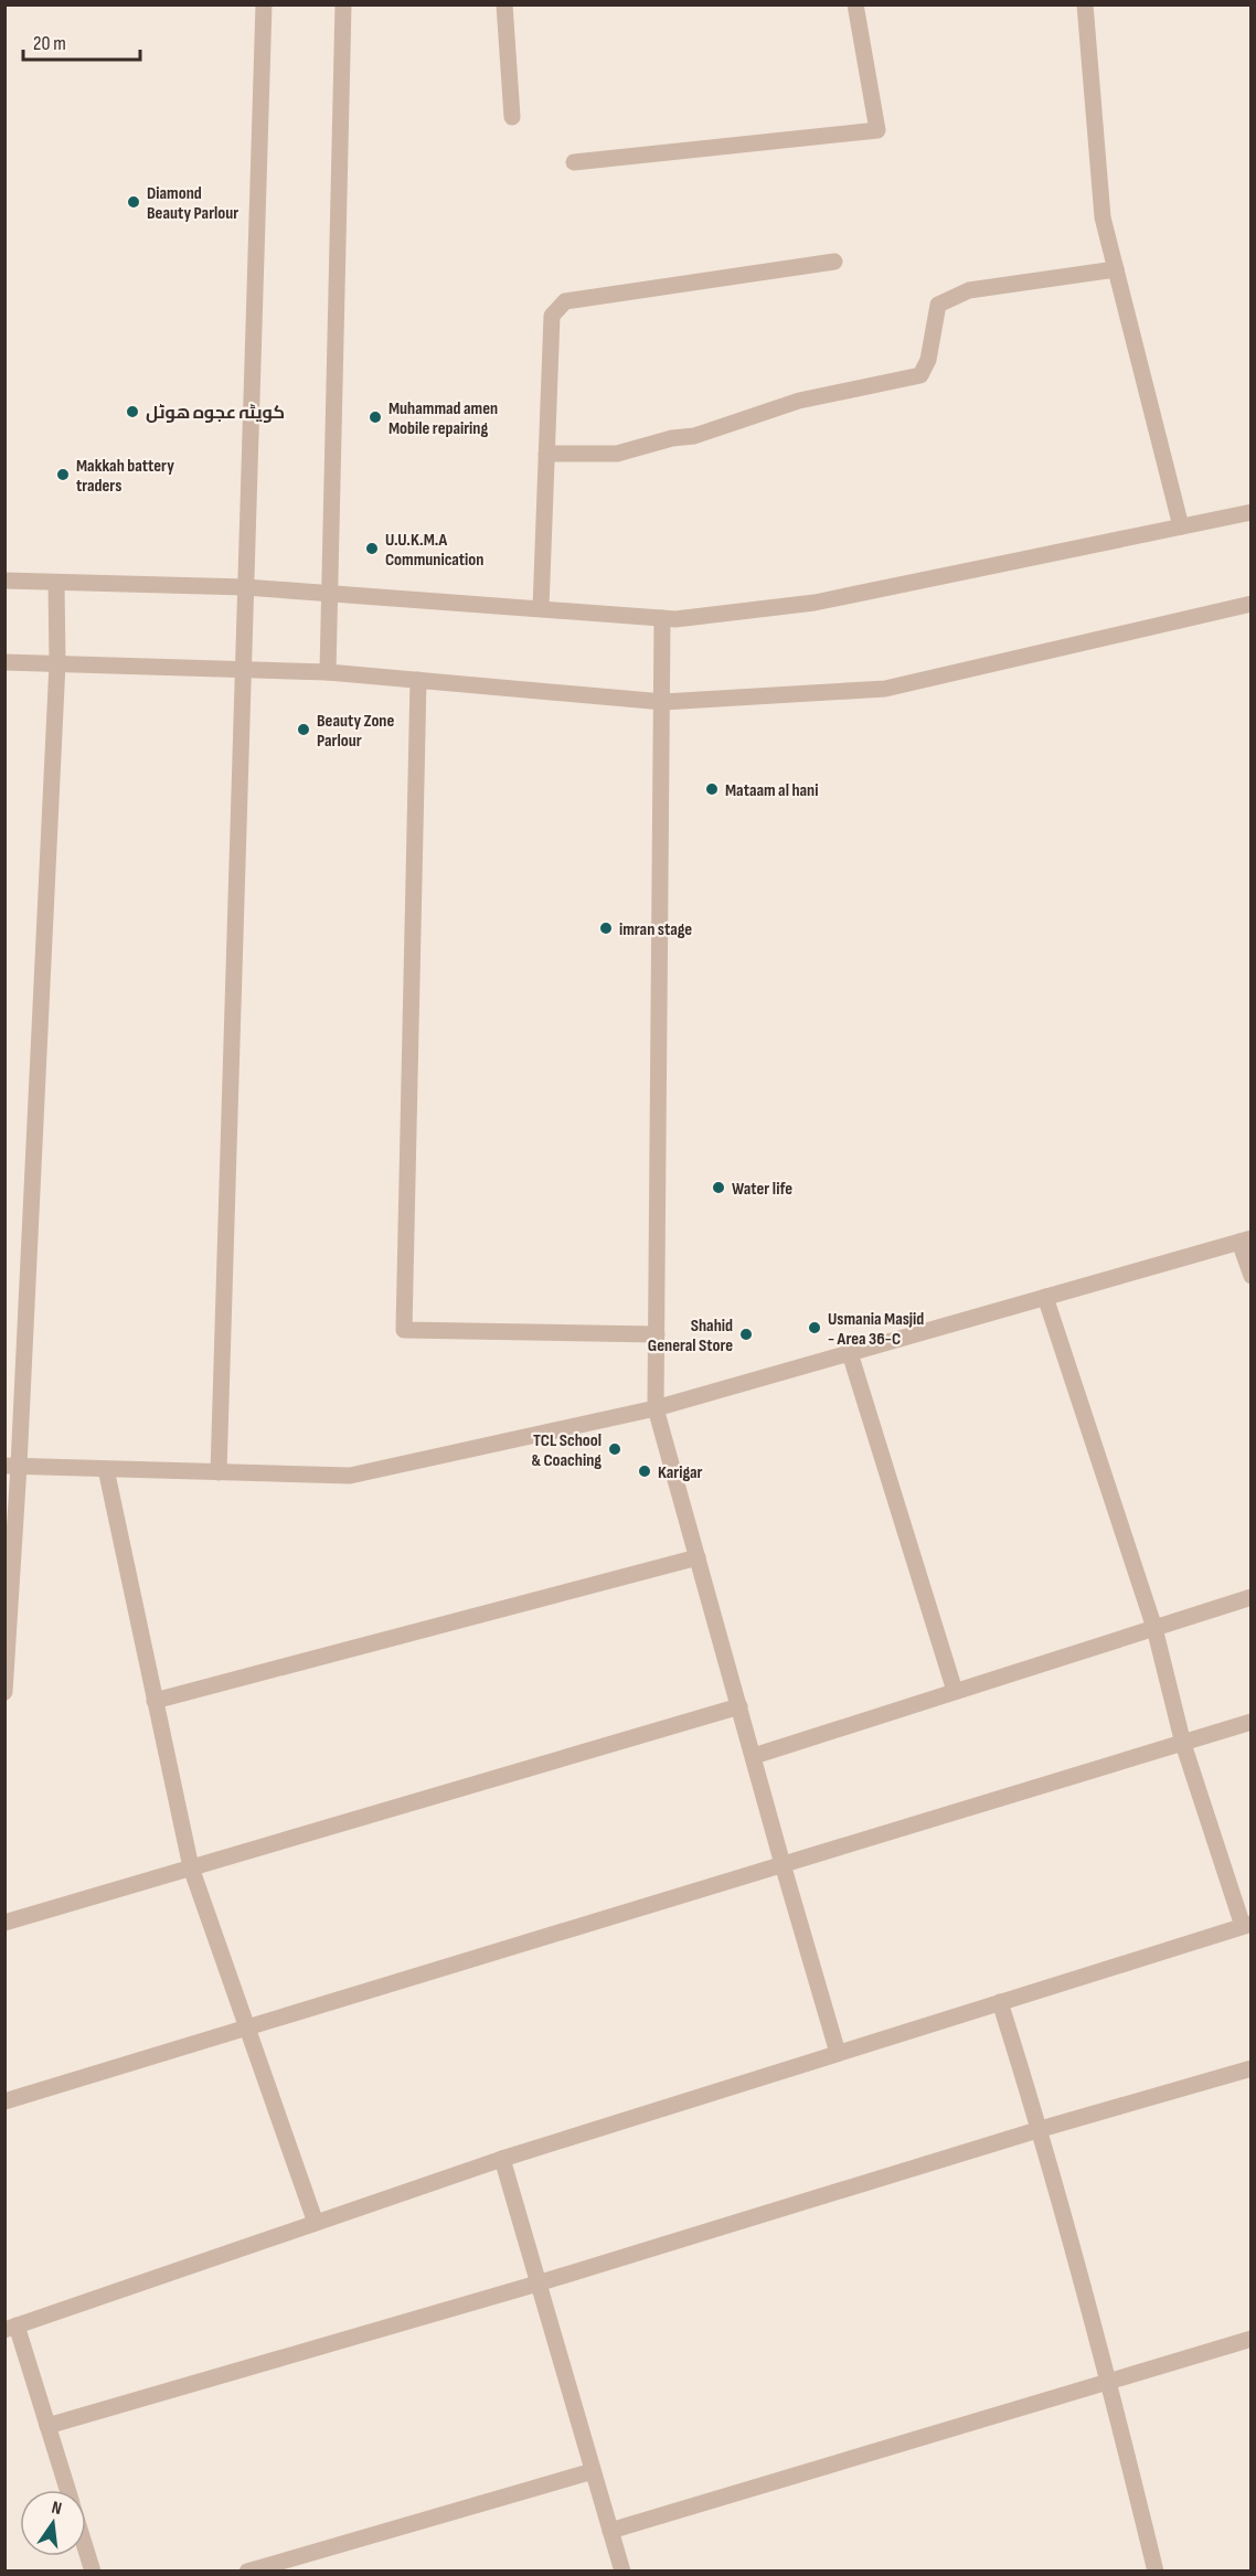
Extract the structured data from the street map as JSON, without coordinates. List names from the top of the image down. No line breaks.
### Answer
{"places":["Diamond Beauty Parlour","کویٹہ عجوہ ھوٹل","Muhammad amen Mobile repairing","Makkah battery traders","U.U.K.M.A Communication","Beauty Zone Parlour","Mataam al hani","imran stage","Water life","Usmania Masjid - Area 36-C","Shahid General Store","TCL School & Coaching","Karigar"],"scale_bar":"20 m","north":"top"}
